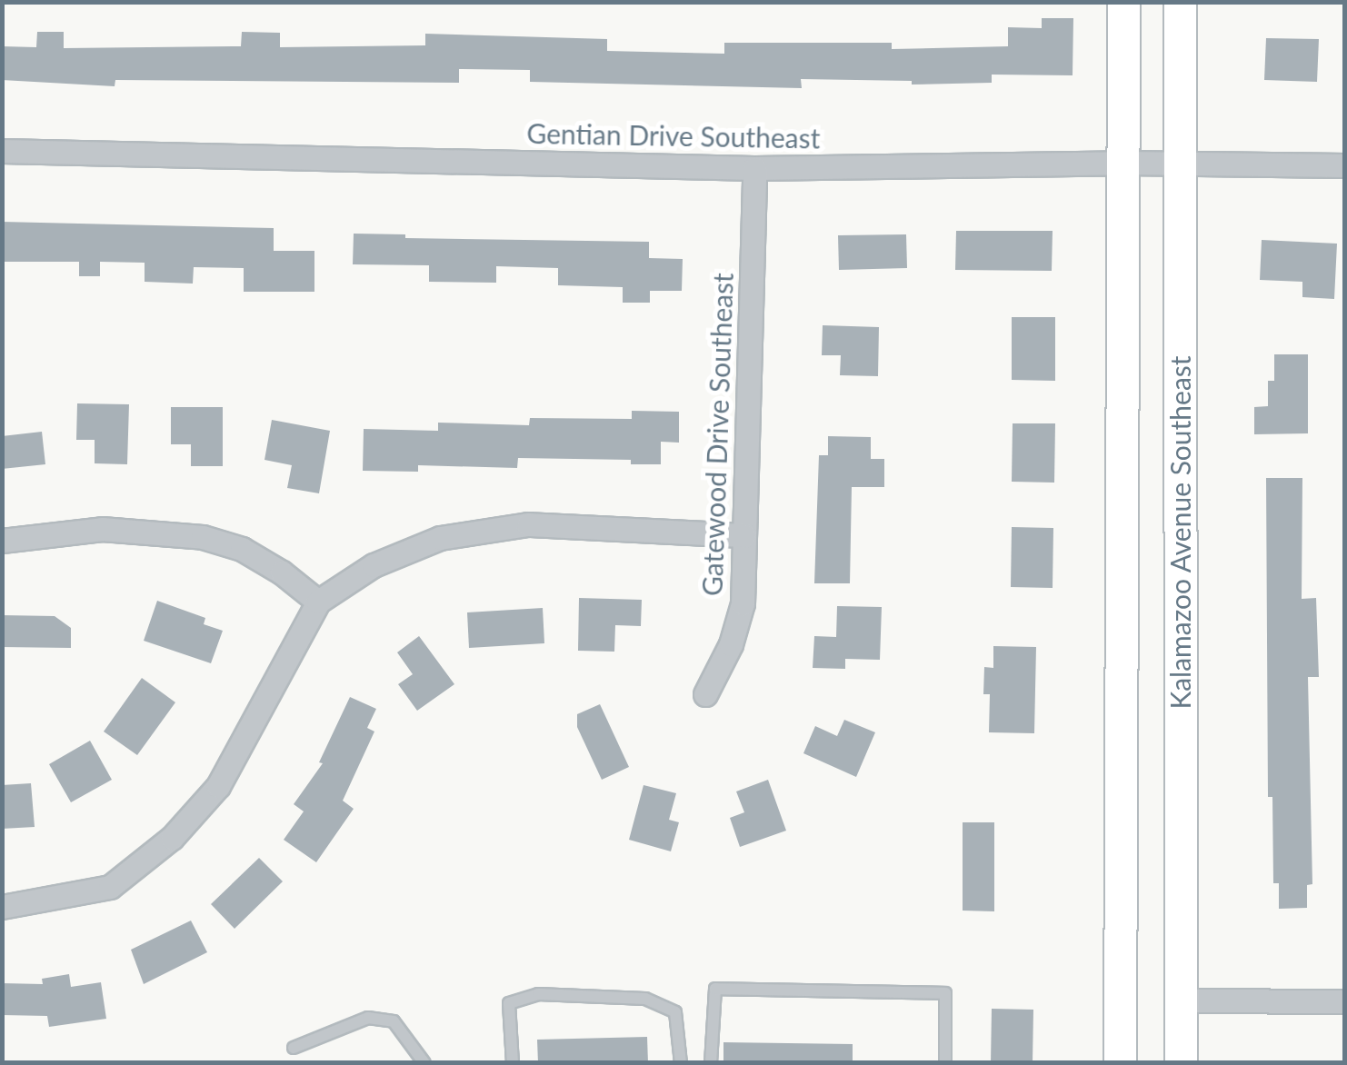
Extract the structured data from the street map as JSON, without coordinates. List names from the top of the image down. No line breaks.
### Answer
{"streets":{"main road":["Kalamazoo Avenue Southeast"],"street":["Gentian Drive Southeast","Gatewood Drive Southeast"]},"crossings":[["Gentian Drive Southeast","Gatewood Drive Southeast"],["Gentian Drive Southeast","Kalamazoo Avenue Southeast"]]}
